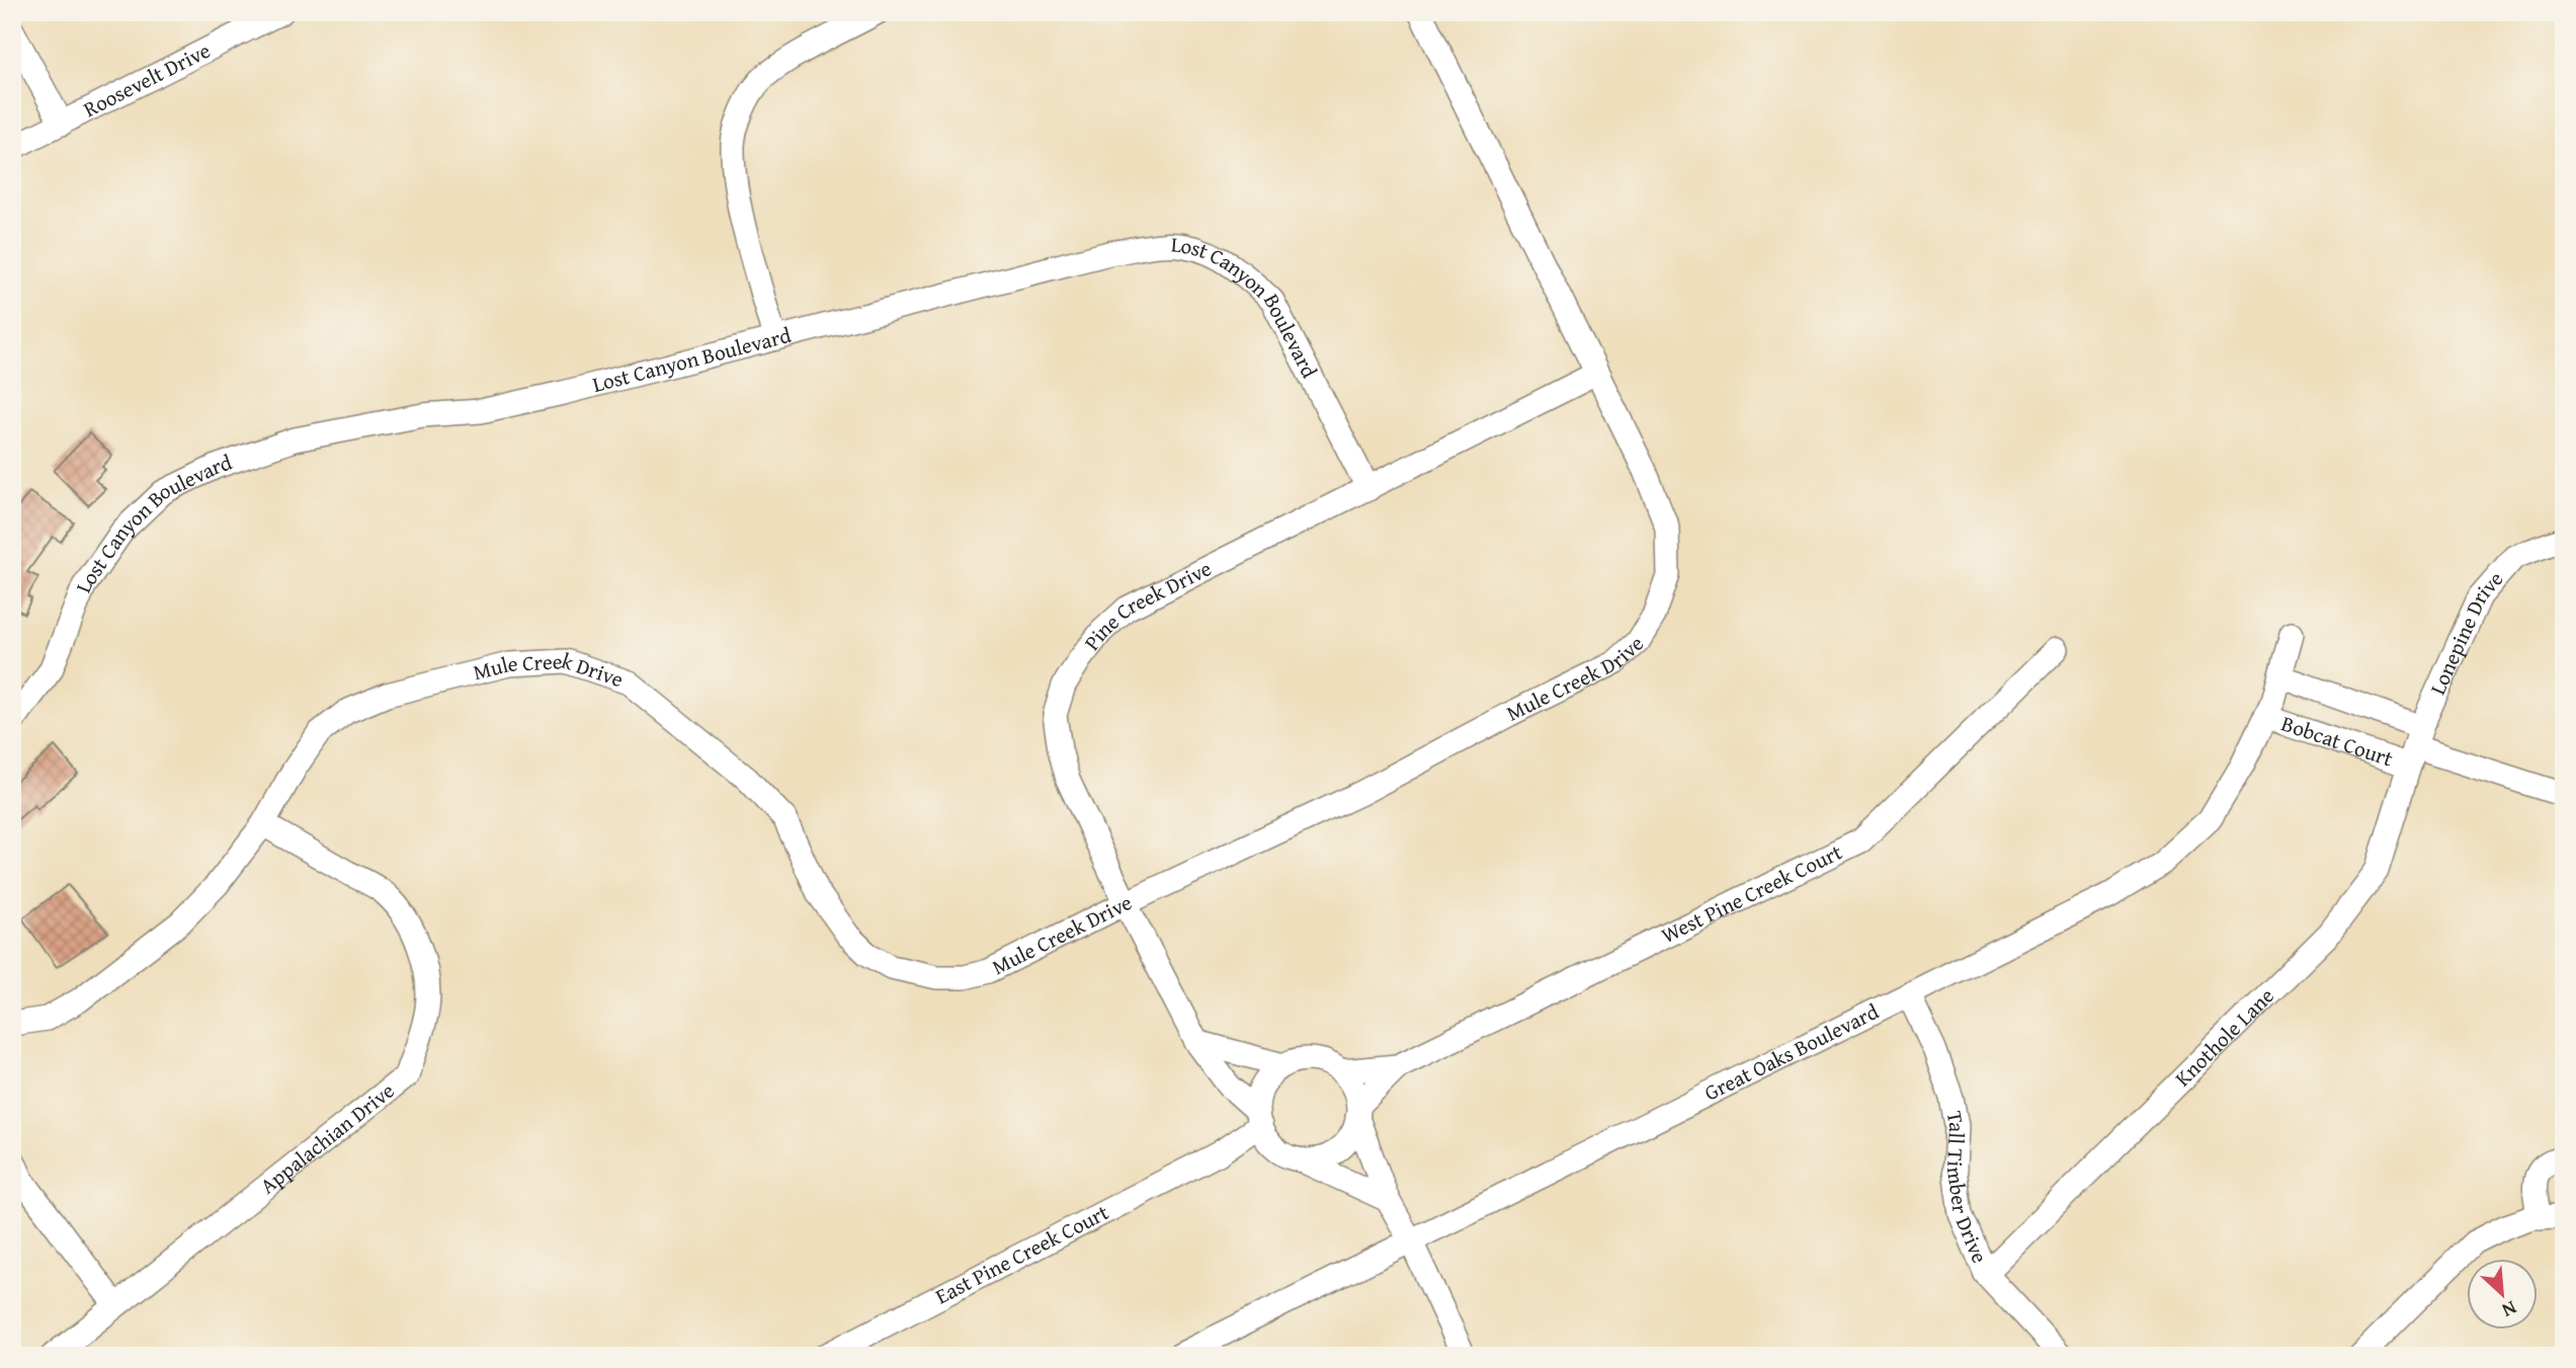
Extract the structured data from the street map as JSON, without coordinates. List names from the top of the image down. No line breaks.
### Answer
{"streets":{"street":["Roosevelt Drive","Lost Canyon Boulevard","Pine Creek Drive","Lonepine Drive","Mule Creek Drive","Bobcat Court","West Pine Creek Court","Knothole Lane","Great Oaks Boulevard","Appalachian Drive","Tall Timber Drive","East Pine Creek Court"]},"crossings":[["Lost Canyon Boulevard","Pine Creek Drive"],["Pine Creek Drive","Mule Creek Drive"],["Pine Creek Drive","West Pine Creek Court"],["Pine Creek Drive","East Pine Creek Court"],["Lonepine Drive","Bobcat Court"],["Lonepine Drive","Knothole Lane"],["Mule Creek Drive","Appalachian Drive"],["Bobcat Court","Knothole Lane"],["Bobcat Court","Great Oaks Boulevard"],["West Pine Creek Court","East Pine Creek Court"],["Knothole Lane","Tall Timber Drive"],["Great Oaks Boulevard","Tall Timber Drive"]],"north":"bottom right"}
